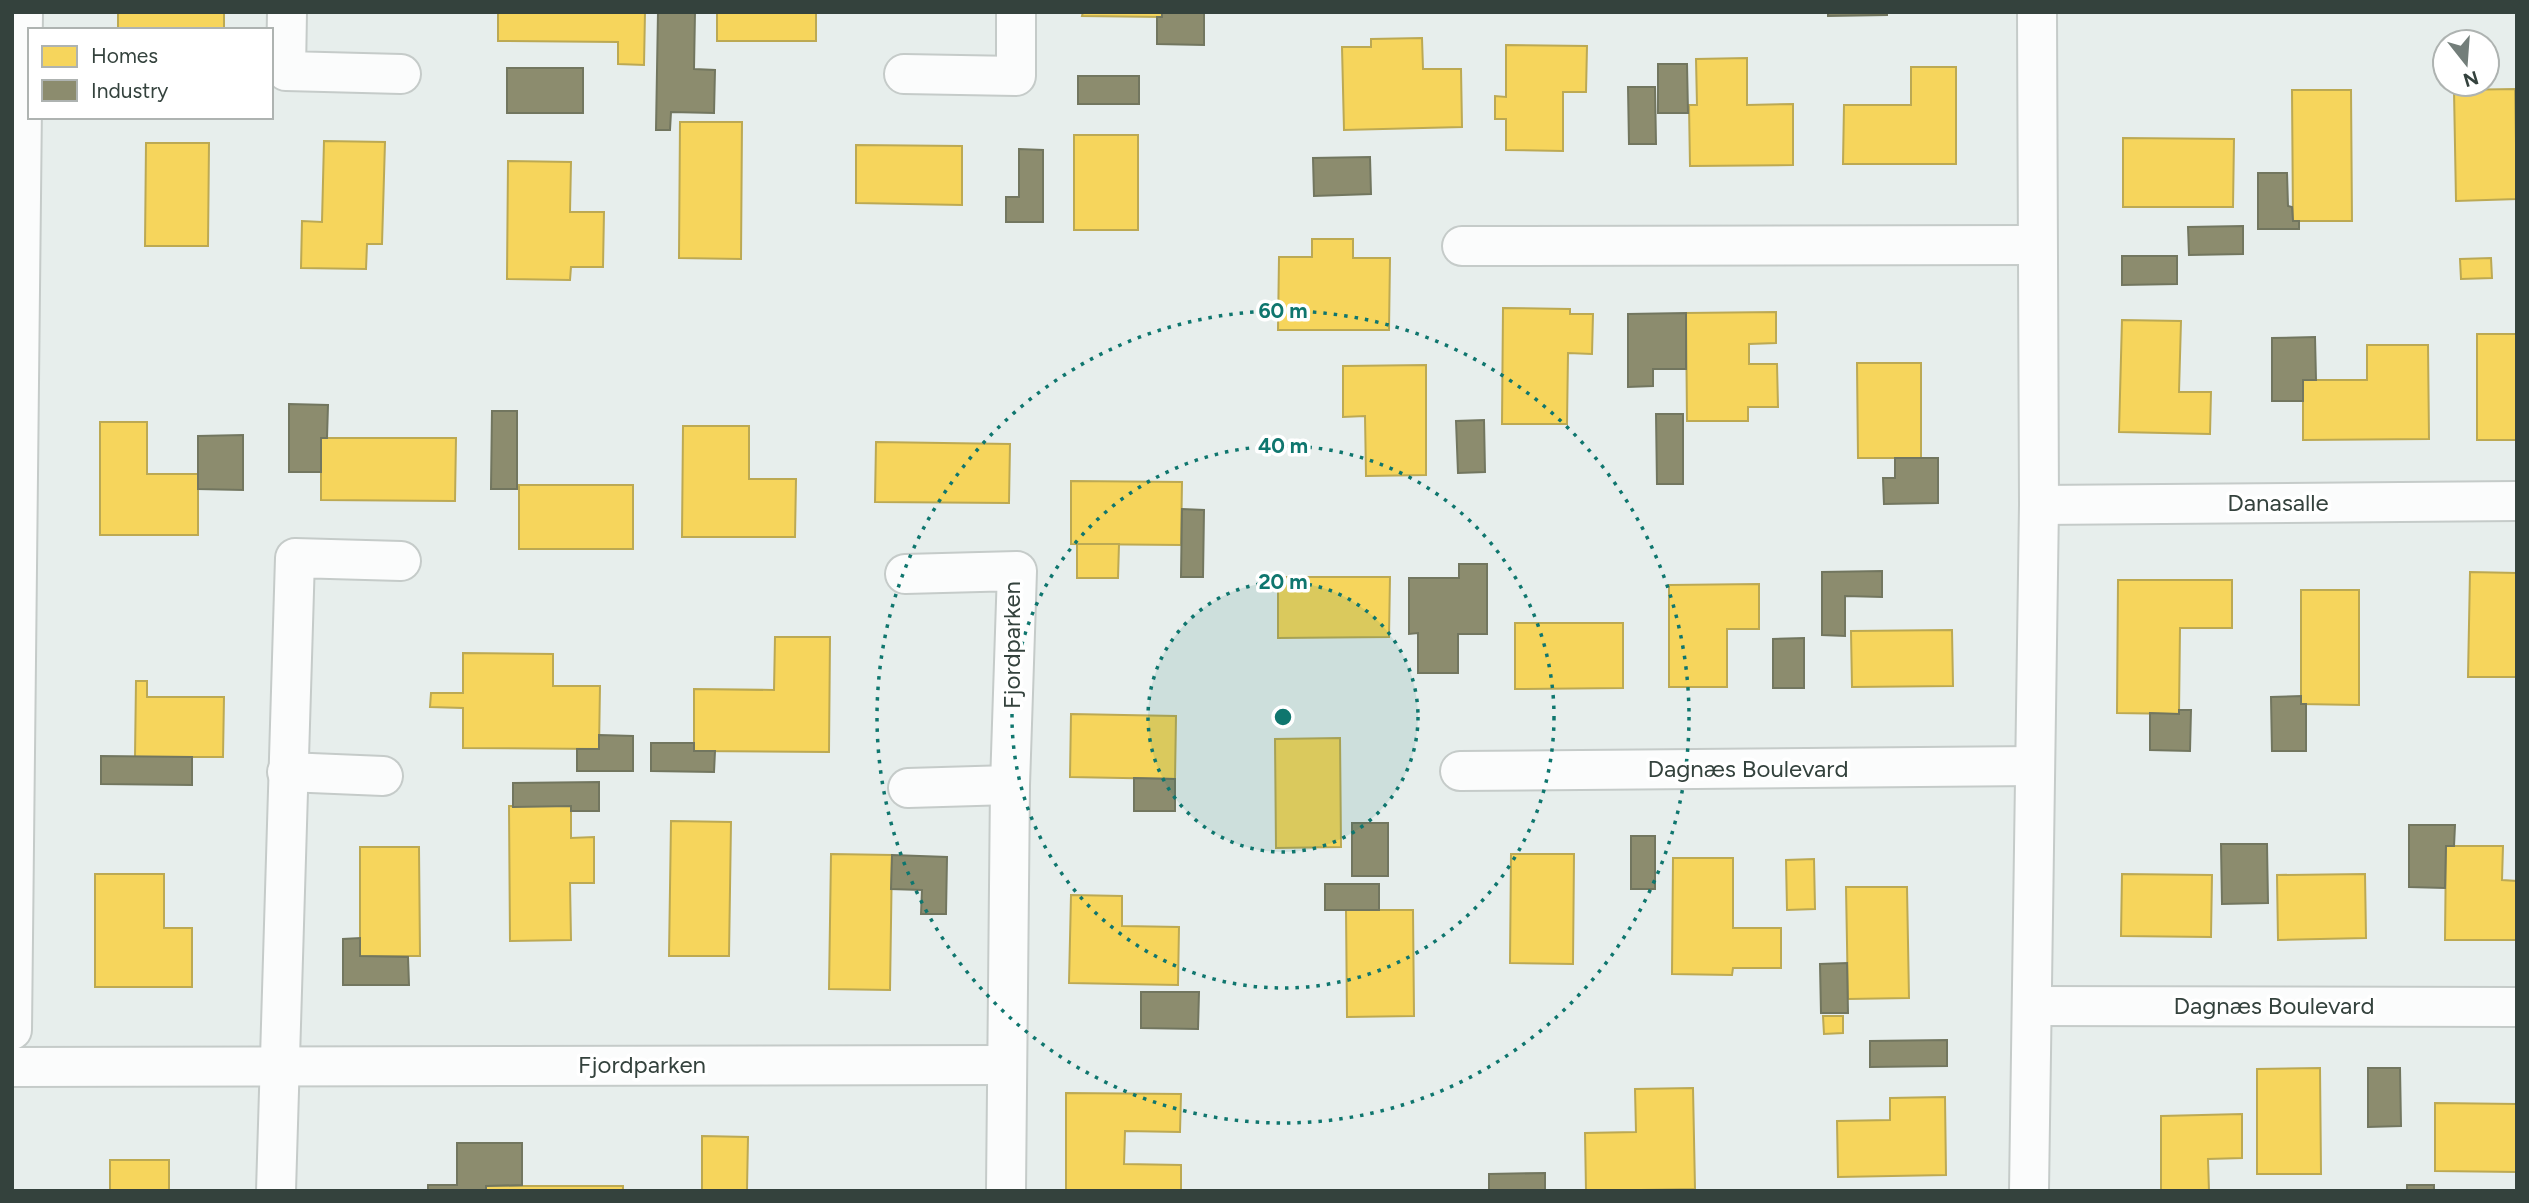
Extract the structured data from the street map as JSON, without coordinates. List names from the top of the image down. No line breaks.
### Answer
{"streets":{"street":["Danasalle","Fjordparken","Dagnæs Boulevard"]},"legend":["Homes","Industry"],"north":"bottom","rings":["60 m","40 m","20 m"]}
